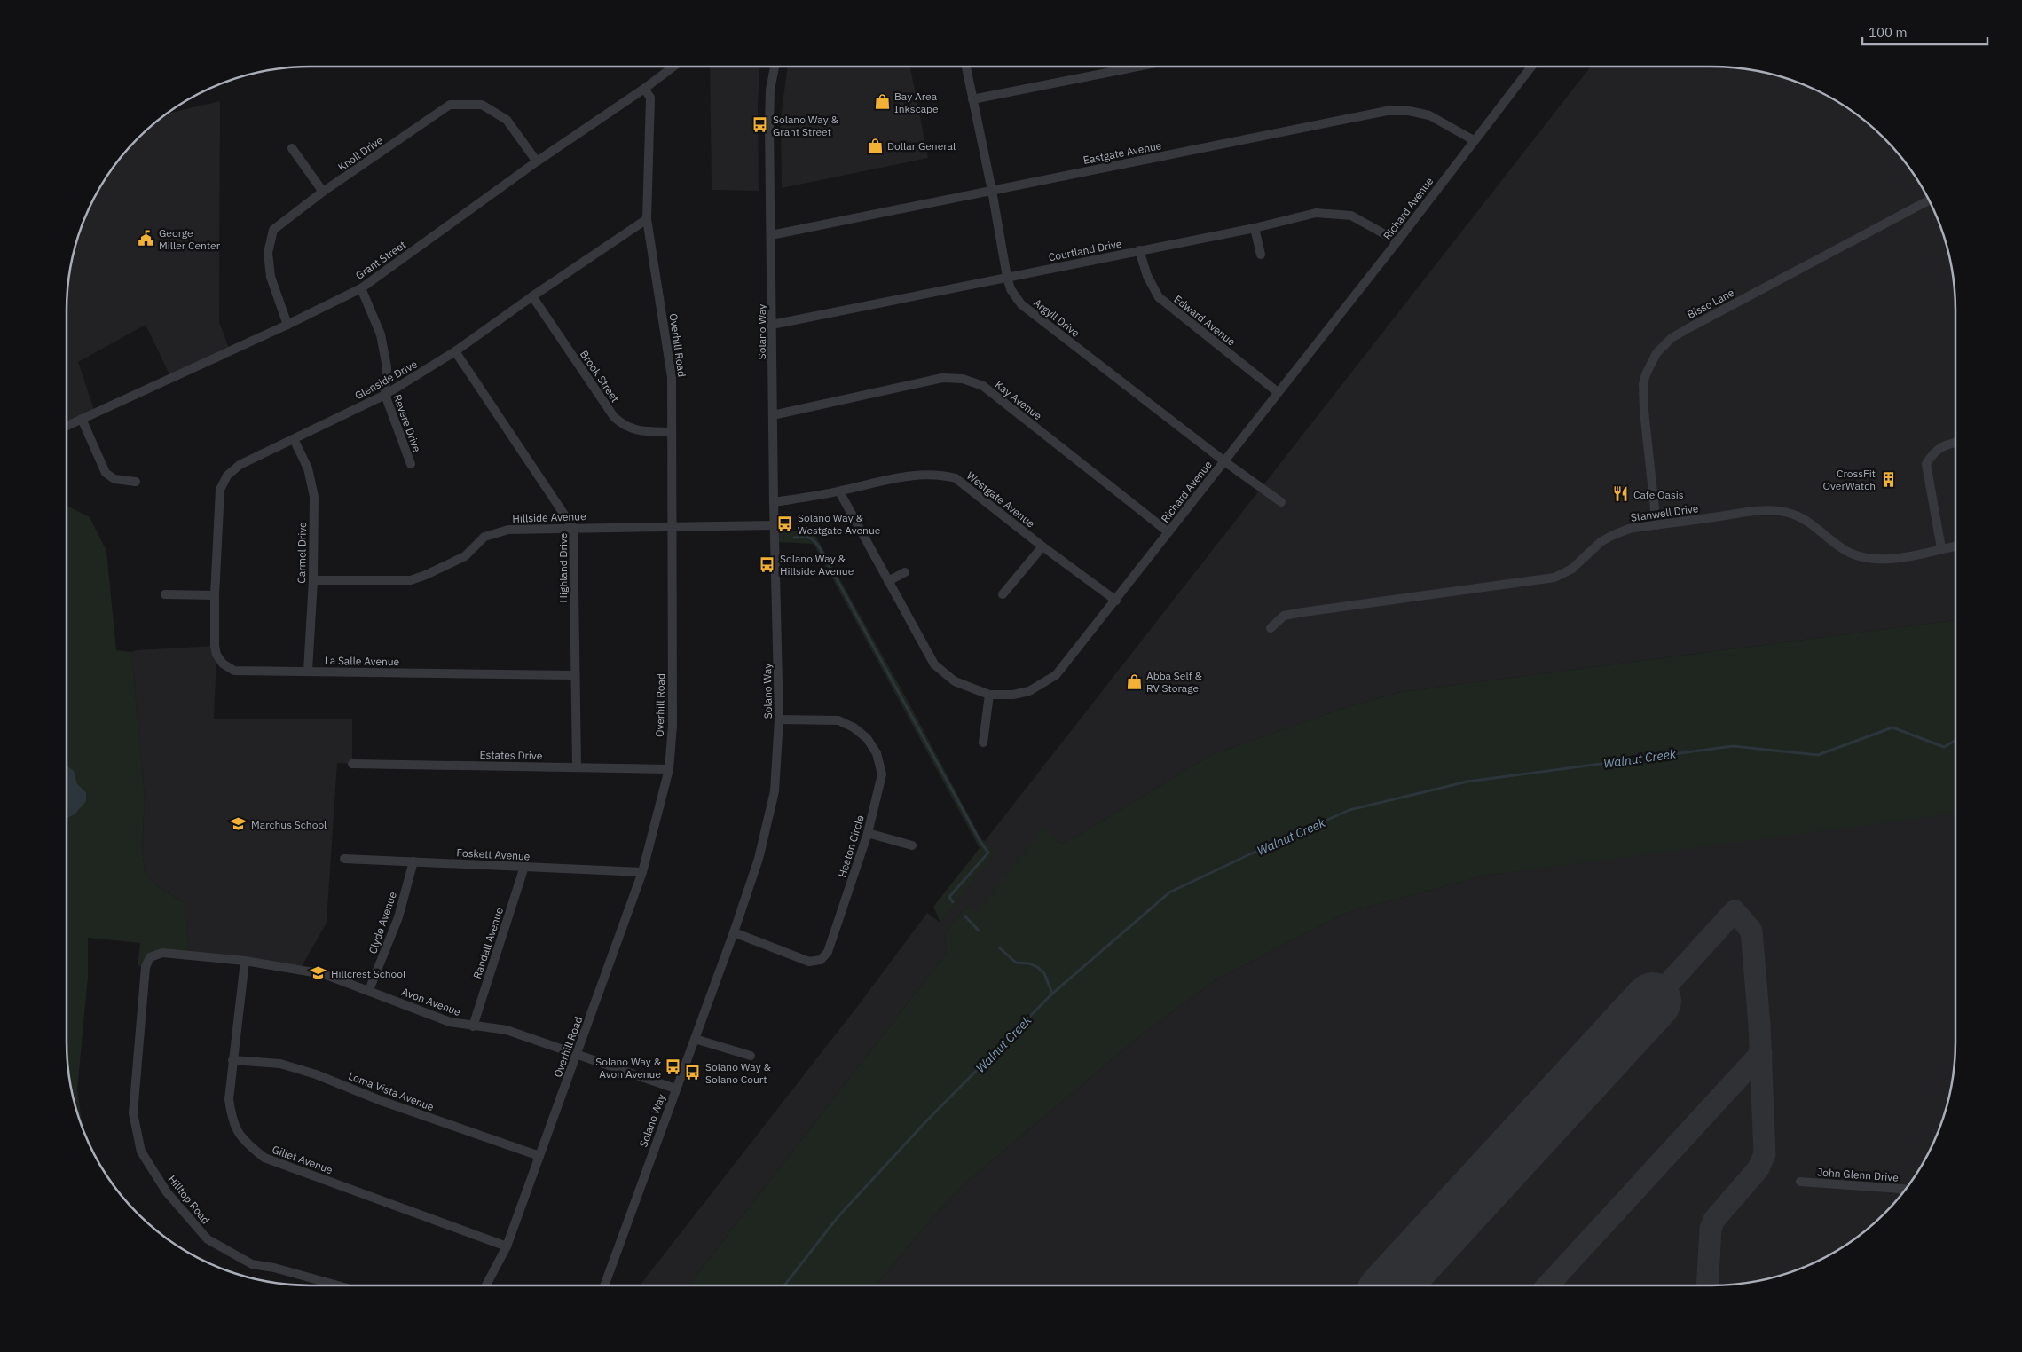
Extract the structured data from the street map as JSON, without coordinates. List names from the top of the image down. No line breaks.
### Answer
{"streets":{"street":["Eastgate Avenue","Knoll Drive","Richard Avenue","Courtland Drive","Grant Street","Bisso Lane","Argyll Drive","Edward Avenue","Solano Way","Overhill Road","Brook Street","Glenside Drive","Kay Avenue","Revere Drive","Westgate Avenue","Stanwell Drive","Hillside Avenue","Carmel Drive","Highland Drive","La Salle Avenue","Estates Drive","Heaton Circle","Foskett Avenue","Clyde Avenue","Randall Avenue","Avon Avenue","Loma Vista Avenue","Gillet Avenue","John Glenn Drive","Hilltop Road"]},"crossings":[["Eastgate Avenue","Richard Avenue"],["Eastgate Avenue","Argyll Drive"],["Eastgate Avenue","Solano Way"],["Knoll Drive","Grant Street"],["Richard Avenue","Courtland Drive"],["Richard Avenue","Argyll Drive"],["Richard Avenue","Edward Avenue"],["Richard Avenue","Kay Avenue"],["Richard Avenue","Westgate Avenue"],["Courtland Drive","Argyll Drive"],["Courtland Drive","Edward Avenue"],["Courtland Drive","Solano Way"],["Grant Street","Overhill Road"],["Grant Street","Revere Drive"],["Bisso Lane","Stanwell Drive"],["Solano Way","Kay Avenue"],["Solano Way","Westgate Avenue"],["Solano Way","Hillside Avenue"],["Solano Way","Heaton Circle"],["Solano Way","Avon Avenue"],["Overhill Road","Brook Street"],["Overhill Road","Glenside Drive"],["Overhill Road","Hillside Avenue"],["Overhill Road","Estates Drive"],["Overhill Road","Foskett Avenue"],["Overhill Road","Avon Avenue"],["Overhill Road","Loma Vista Avenue"],["Overhill Road","Gillet Avenue"],["Brook Street","Glenside Drive"],["Glenside Drive","Revere Drive"],["Glenside Drive","Carmel Drive"],["Glenside Drive","Highland Drive"],["Glenside Drive","La Salle Avenue"],["Hillside Avenue","Carmel Drive"],["Hillside Avenue","Highland Drive"],["Carmel Drive","La Salle Avenue"],["Highland Drive","La Salle Avenue"],["Highland Drive","Estates Drive"],["Foskett Avenue","Clyde Avenue"],["Foskett Avenue","Randall Avenue"],["Clyde Avenue","Avon Avenue"],["Randall Avenue","Avon Avenue"],["Avon Avenue","Gillet Avenue"],["Avon Avenue","Hilltop Road"],["Loma Vista Avenue","Gillet Avenue"]],"water":["Walnut Creek"],"places":{"shop":["Bay Area Inkscape","Dollar General","Abba Self & RV Storage"],"bus stop":["Solano Way & Grant Street","Solano Way & Westgate Avenue","Solano Way & Hillside Avenue","Solano Way & Avon Avenue","Solano Way & Solano Court"],"public building":["George Miller Center"],"building":["CrossFit OverWatch"],"restaurant":["Cafe Oasis"],"school or university":["Marchus School","Hillcrest School"]},"scale_bar":"100 m"}
